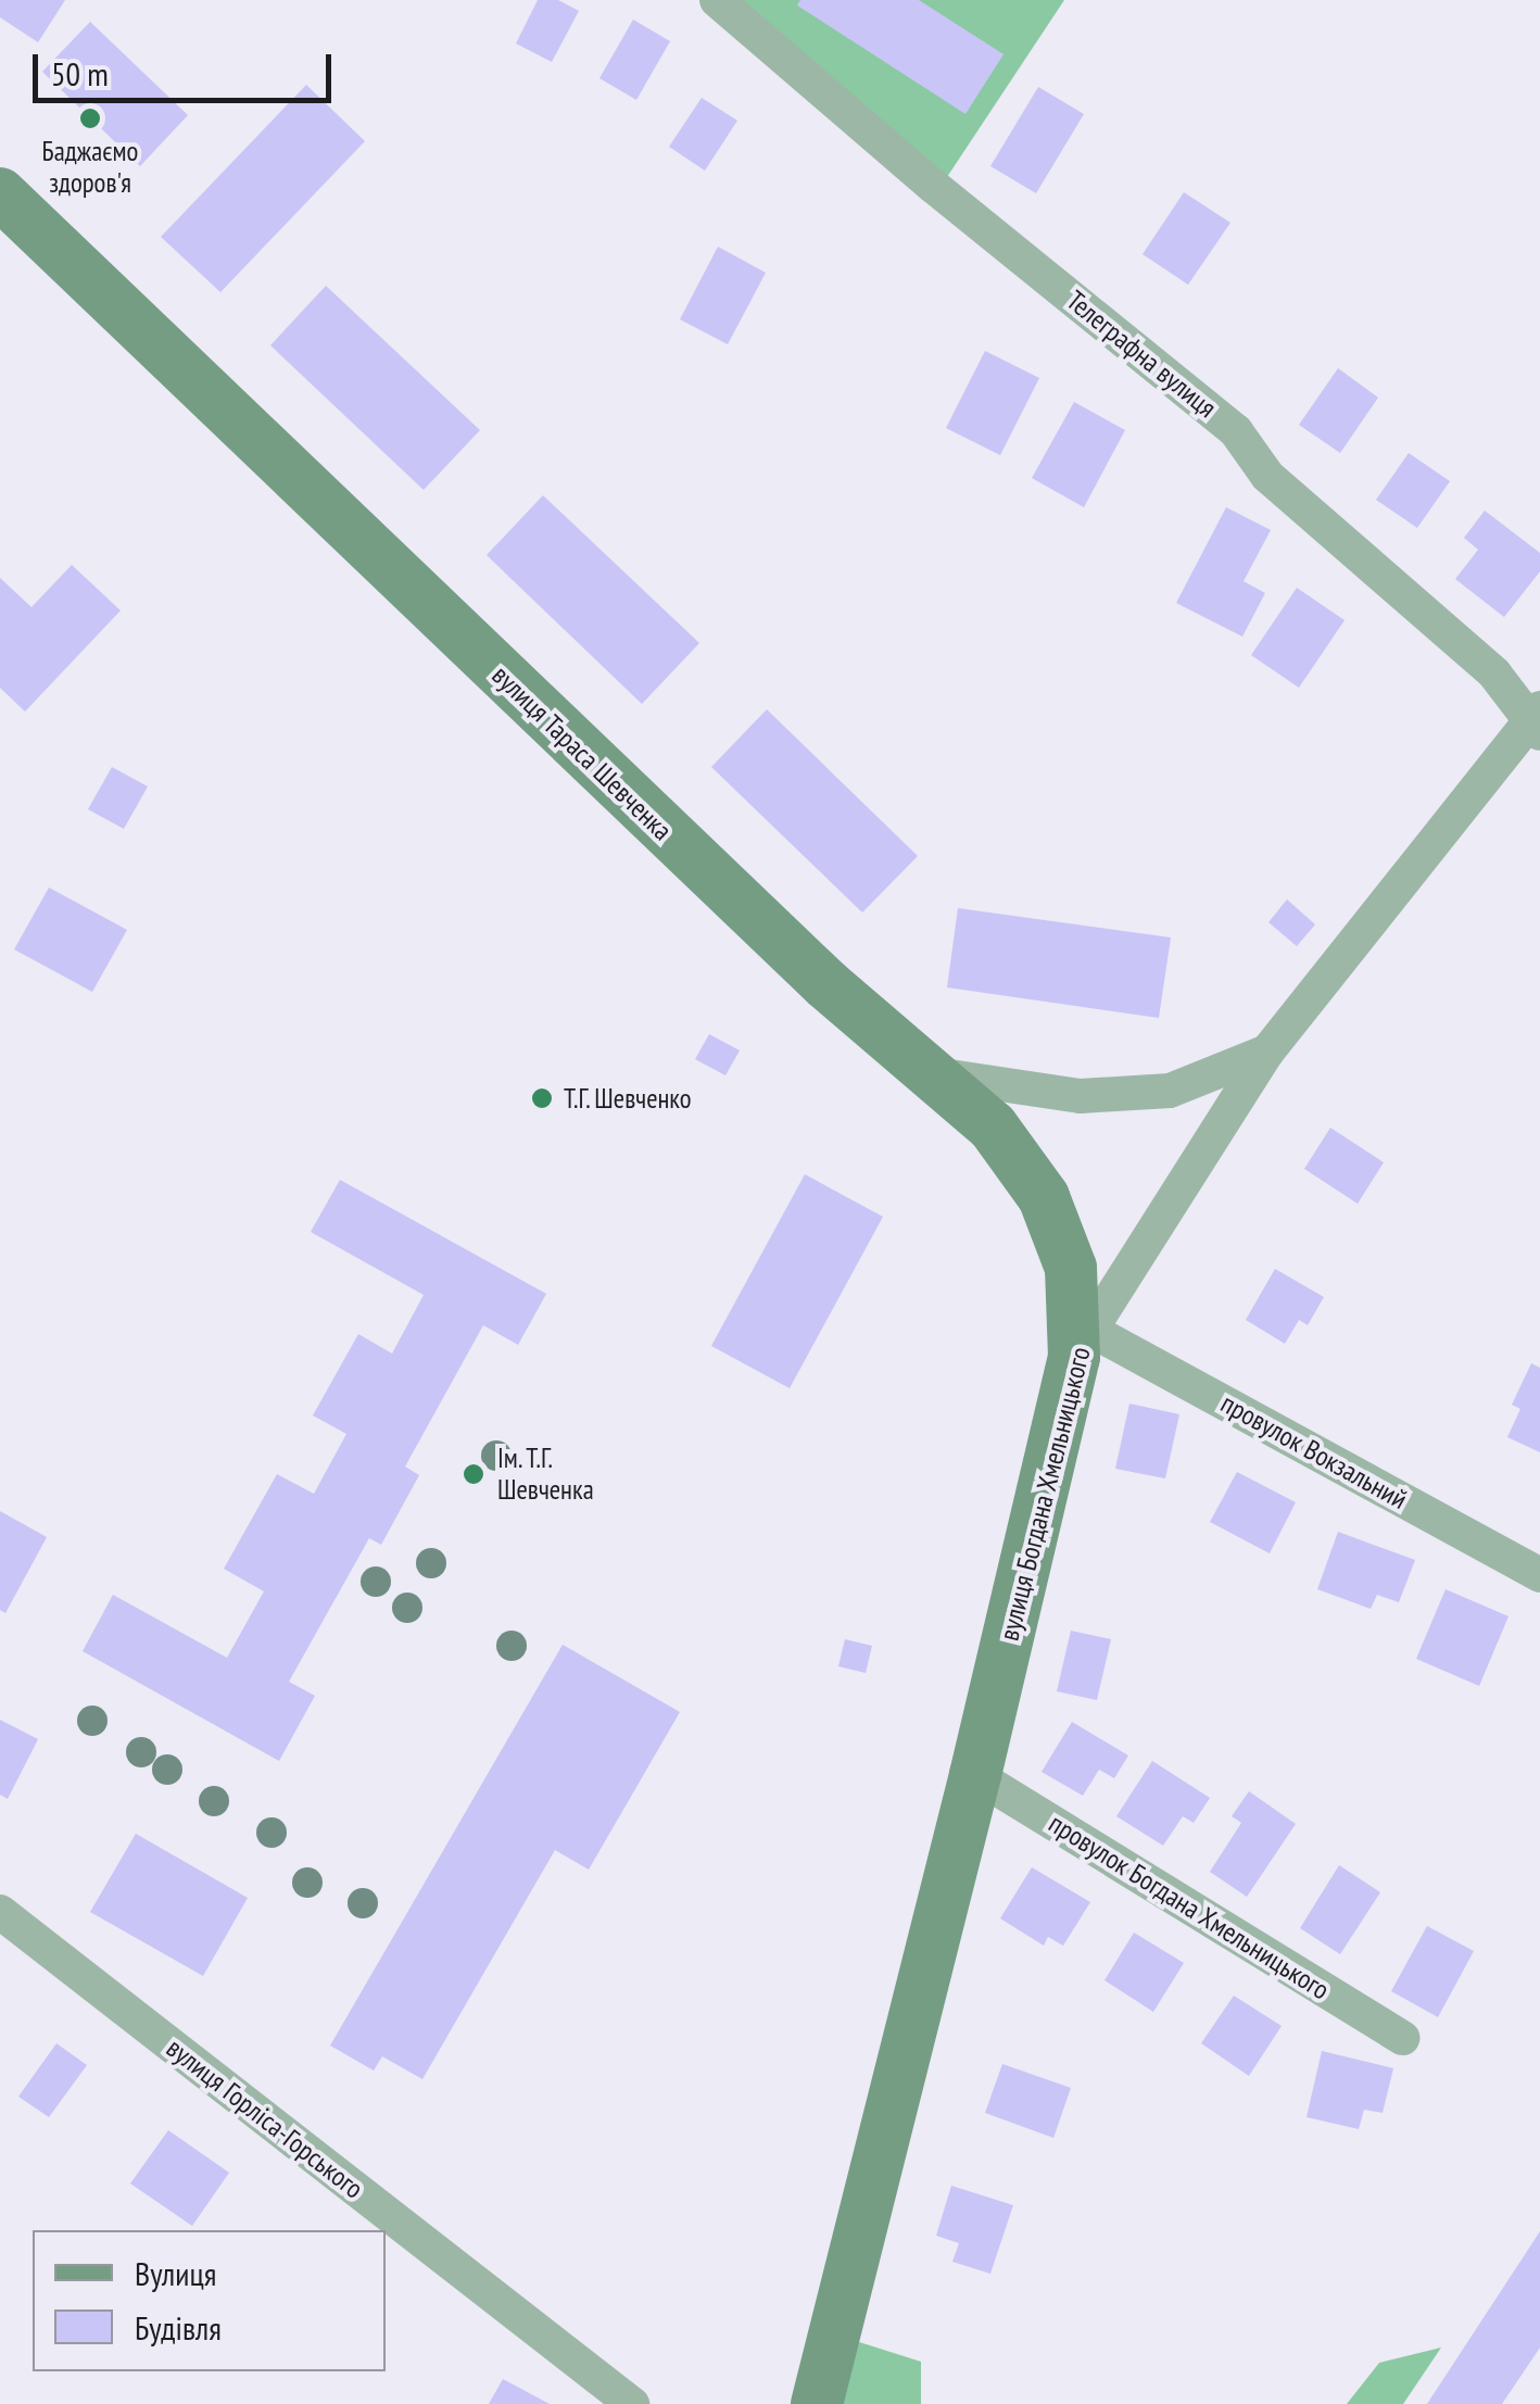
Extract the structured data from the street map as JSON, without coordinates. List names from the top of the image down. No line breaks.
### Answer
{"streets":{"main road":["вулиця Тараса Шевченка","вулиця Богдана Хмельницького"],"street":["Телеграфна вулиця","провулок Вокзальний","провулок Богдана Хмельницького","вулиця Горліса-Горського"]},"crossings":[["Телеграфна вулиця","вулиця Богдана Хмельницького"],["вулиця Тараса Шевченка","провулок Вокзальний"],["вулиця Тараса Шевченка","вулиця Богдана Хмельницького"],["провулок Вокзальний","вулиця Богдана Хмельницького"],["вулиця Богдана Хмельницького","провулок Богдана Хмельницького"]],"places":["Баджаємо здоров'я","Т.Г. Шевченко","Ім. Т.Г. Шевченка"],"legend":["Вулиця","Будівля"],"scale_bar":"50 m"}
